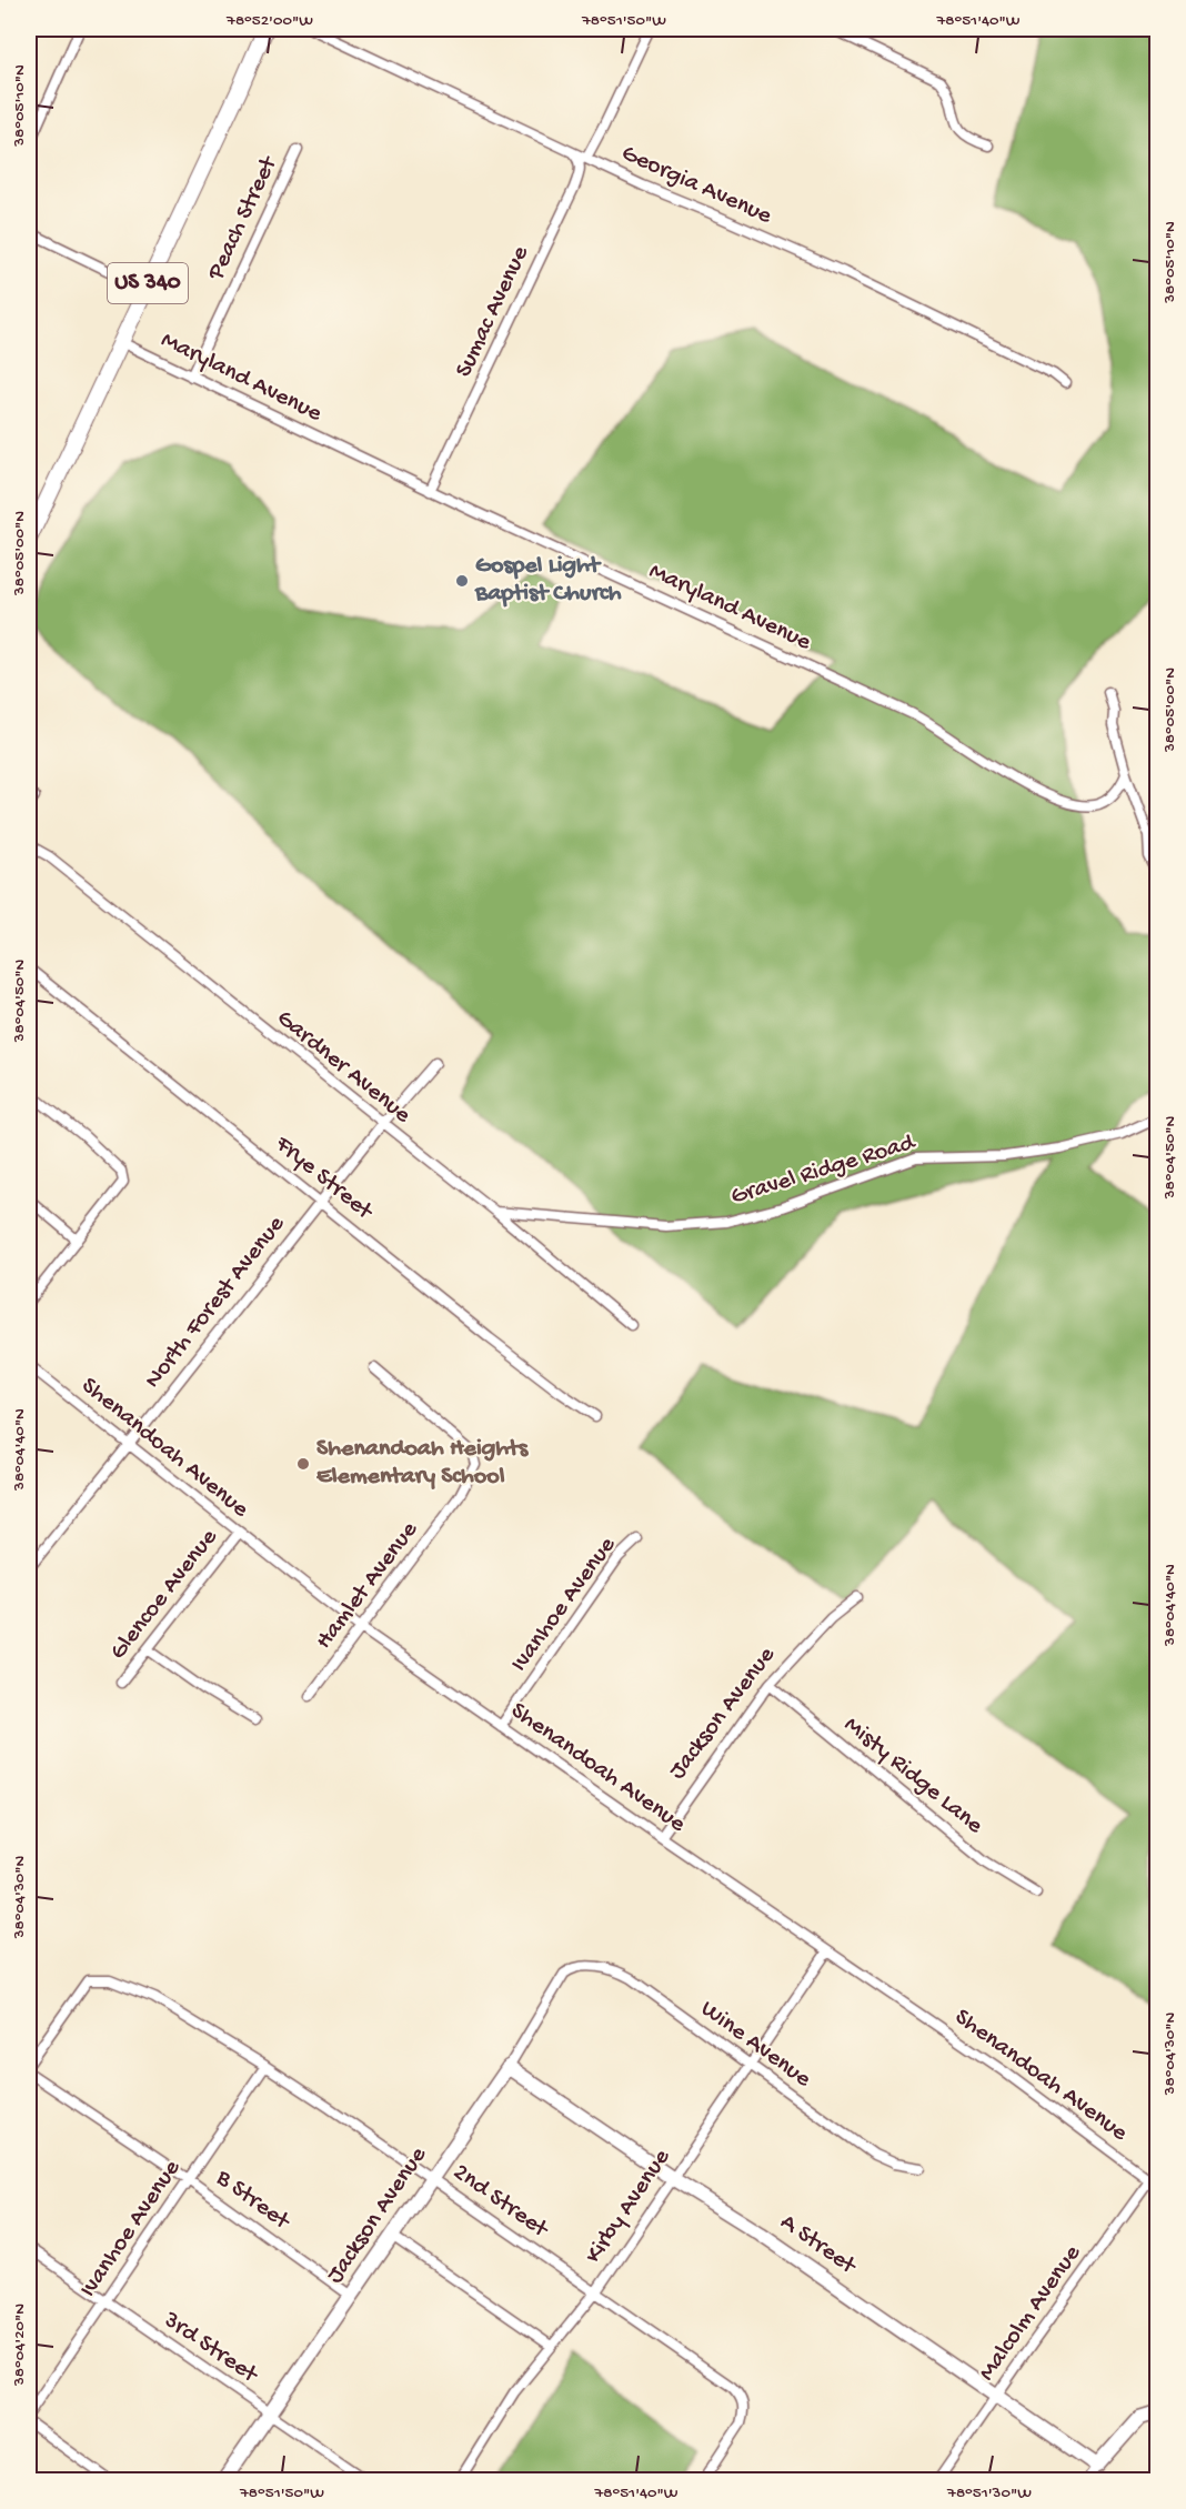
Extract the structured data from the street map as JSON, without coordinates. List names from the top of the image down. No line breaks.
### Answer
{"streets":{"main road":["US 340"],"street":["Georgia Avenue","Peach Street","Sumac Avenue","Maryland Avenue","Gardner Avenue","Gravel Ridge Road","Frye Street","North Forest Avenue","Shenandoah Avenue","Hamlet Avenue","Glencoe Avenue","Ivanhoe Avenue","Jackson Avenue","Misty Ridge Lane","Wine Avenue","B Street","2nd Street","Kirby Avenue","A Street","Malcolm Avenue","3rd Street"]},"crossings":[["Georgia Avenue","Sumac Avenue"],["Peach Street","Maryland Avenue"],["US 340","Maryland Avenue"],["Sumac Avenue","Maryland Avenue"],["Gardner Avenue","Gravel Ridge Road"],["Gardner Avenue","North Forest Avenue"],["Frye Street","North Forest Avenue"],["North Forest Avenue","Shenandoah Avenue"],["Shenandoah Avenue","Hamlet Avenue"],["Shenandoah Avenue","Glencoe Avenue"],["Shenandoah Avenue","Ivanhoe Avenue"],["Shenandoah Avenue","Jackson Avenue"],["Shenandoah Avenue","Kirby Avenue"],["Shenandoah Avenue","Malcolm Avenue"],["Ivanhoe Avenue","B Street"],["Ivanhoe Avenue","2nd Street"],["Ivanhoe Avenue","3rd Street"],["Jackson Avenue","Misty Ridge Lane"],["Jackson Avenue","Wine Avenue"],["Jackson Avenue","B Street"],["Jackson Avenue","2nd Street"],["Jackson Avenue","A Street"],["Jackson Avenue","3rd Street"],["Wine Avenue","Kirby Avenue"],["2nd Street","Kirby Avenue"],["Kirby Avenue","A Street"],["A Street","Malcolm Avenue"]],"places":["Gospel Light Baptist Church","Shenandoah Heights Elementary School"],"coordinates":["78°52'00\"W","78°51'50\"W","78°51'40\"W","38°05'10\"N","38°05'00\"N","38°04'50\"N","38°04'40\"N","38°04'30\"N","38°04'20\"N","78°51'30\"W"]}
